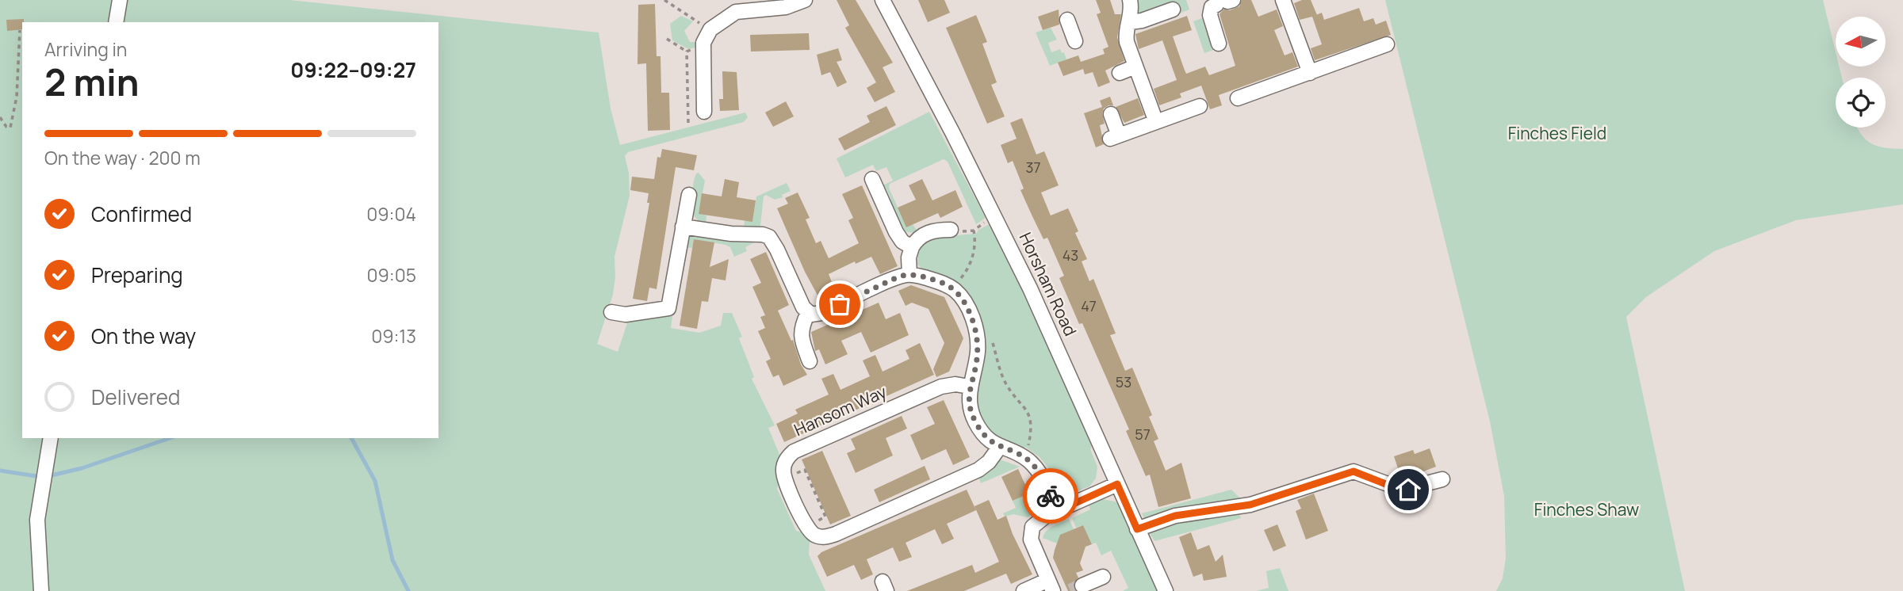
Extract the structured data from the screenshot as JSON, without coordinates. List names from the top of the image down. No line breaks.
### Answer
{"streets":{"street":["Horsham Road","Hansom Way"]},"parks":["Finches Field","Finches Shaw"],"house_numbers":["37","43","47","53","57"],"north":"left","page":{"heading":["2 min","Arriving in","09:22–09:27"],"bar":"On the way · 200 m","list":[["Confirmed","09:04"],["Preparing","09:05"],["On the way","09:13"],"Delivered"]}}
